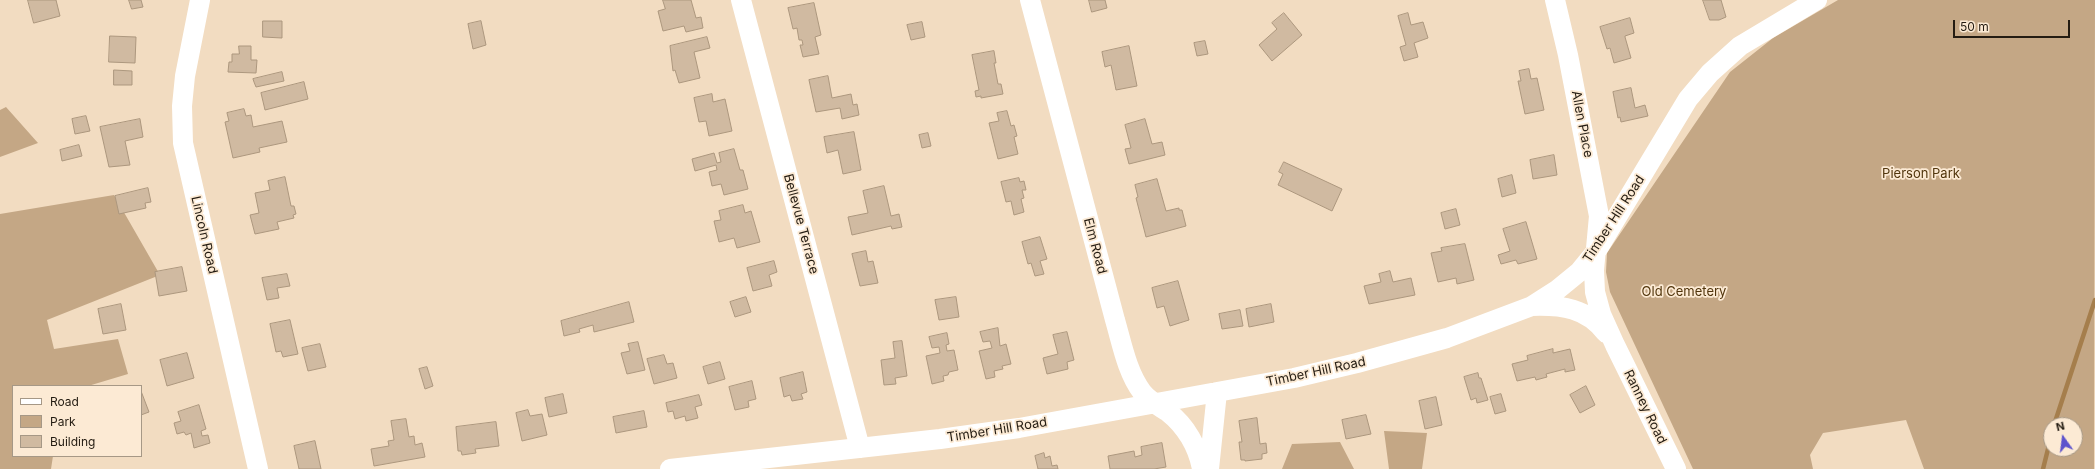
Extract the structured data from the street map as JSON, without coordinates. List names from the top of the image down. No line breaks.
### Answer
{"streets":{"street":["Allen Place","Timber Hill Road","Bellevue Terrace","Lincoln Road","Elm Road","Ranney Road"]},"crossings":[["Allen Place","Timber Hill Road"],["Allen Place","Ranney Road"],["Timber Hill Road","Bellevue Terrace"],["Timber Hill Road","Elm Road"],["Timber Hill Road","Ranney Road"]],"parks":["Pierson Park","Old Cemetery"],"legend":["Road","Park","Building"],"scale_bar":"50 m","north":"top"}
